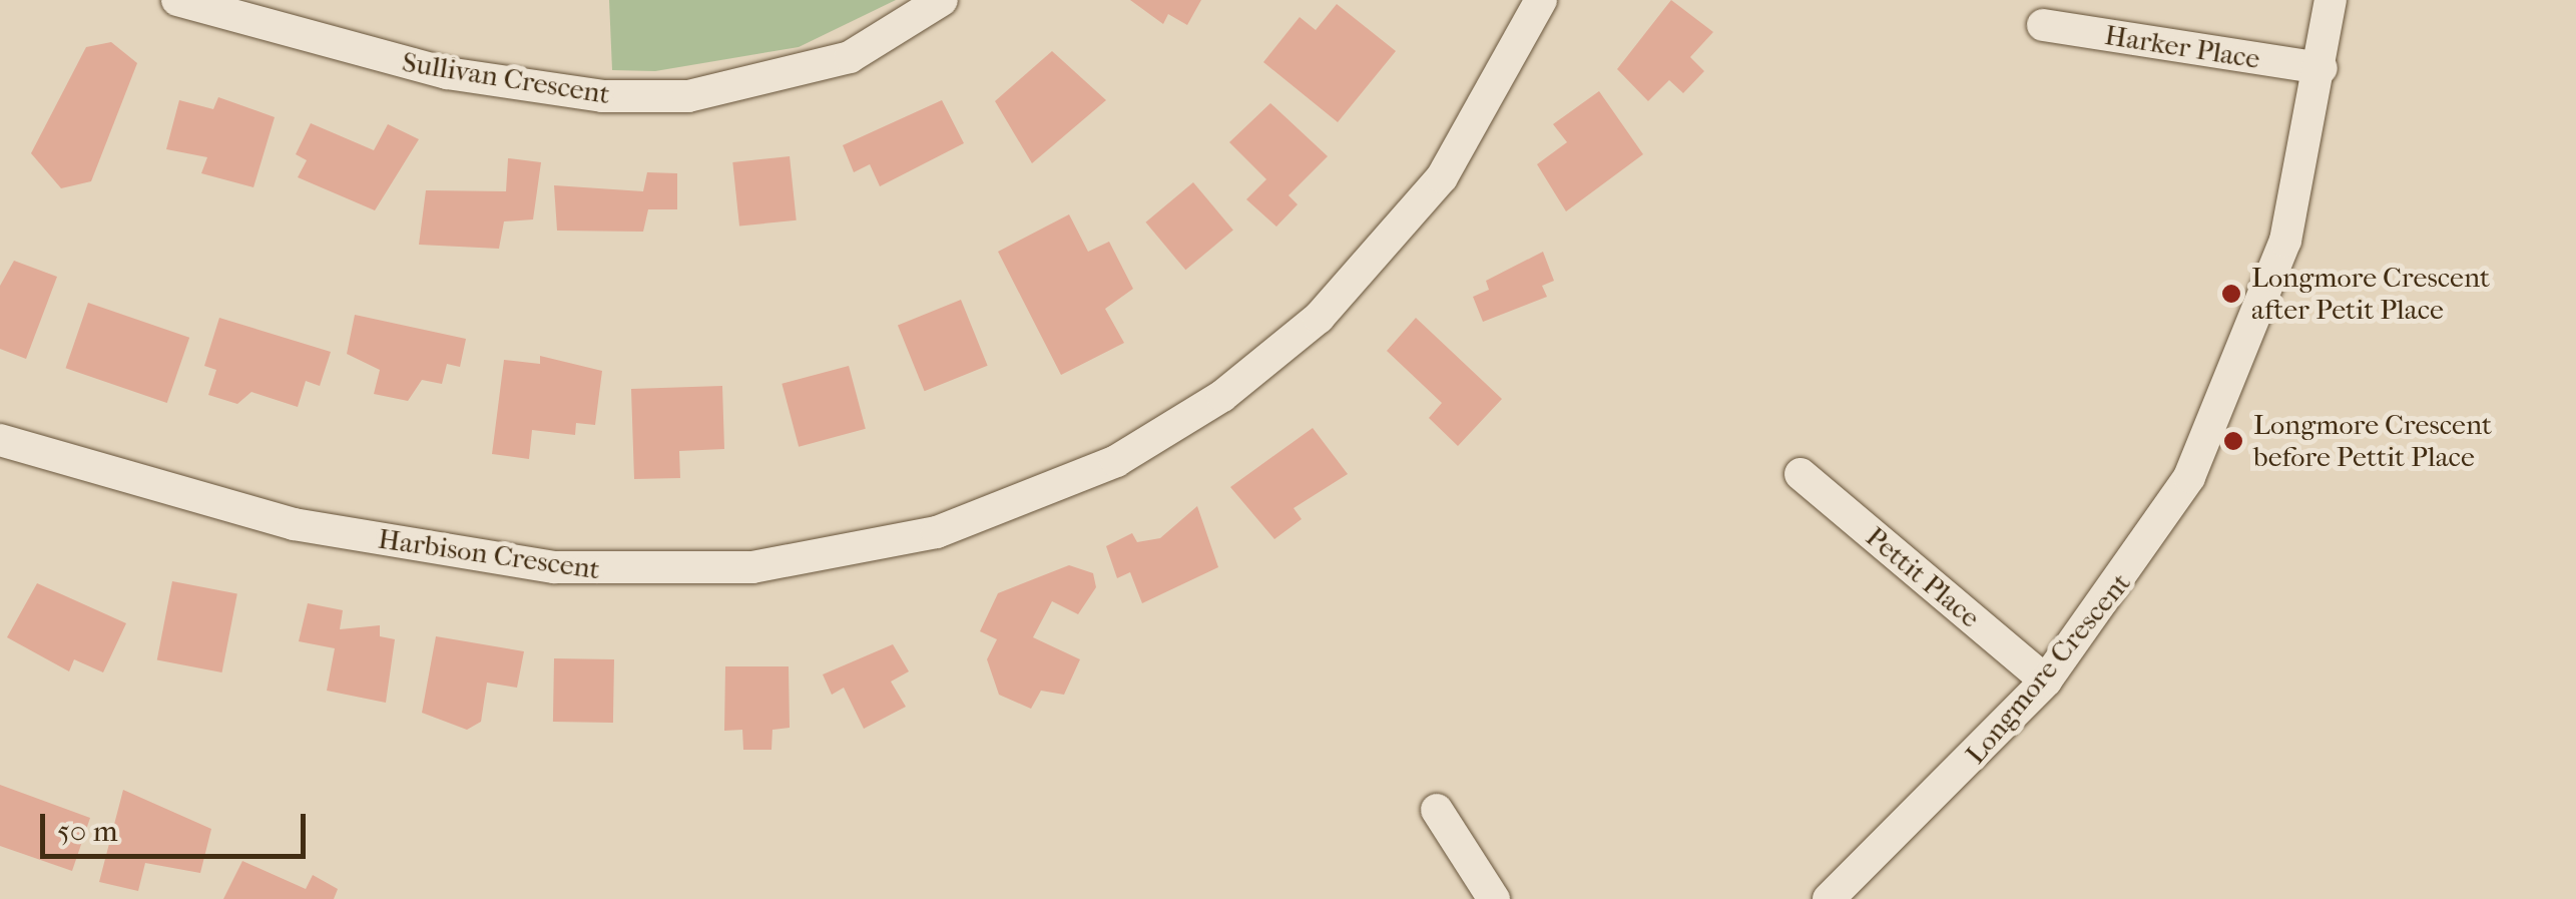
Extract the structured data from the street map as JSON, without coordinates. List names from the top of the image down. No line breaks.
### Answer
{"streets":{"street":["Harker Place","Sullivan Crescent","Harbison Crescent","Pettit Place","Longmore Crescent"]},"crossings":[["Harker Place","Longmore Crescent"],["Pettit Place","Longmore Crescent"]],"places":["Longmore Crescent after Petit Place","Longmore Crescent before Pettit Place"],"scale_bar":"50 m"}
